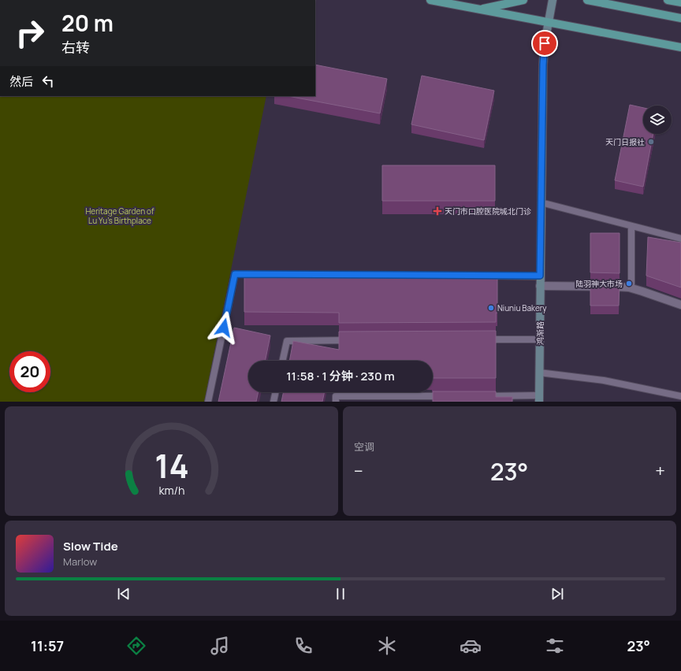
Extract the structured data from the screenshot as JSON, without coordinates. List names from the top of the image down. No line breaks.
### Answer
{"streets":{"street":["鸿渐路"]},"parks":["Heritage Garden of Lu Yu’s Birthplace"],"places":{"other":["天门日报社","陆羽神大市场","Niuniu Bakery"],"health":["天门市口腔医院城北门诊"]},"page":{"turn":["20 m","右转"],"then":"然后","limit":"20","trip":"11:58 · 1 分钟 · 230 m","tile":"空调","heat":["−","23°","+"],"song":["Slow Tide","Marlow"],"tabs":["11:57","23°"],"gauge":["14","km/h"]}}
